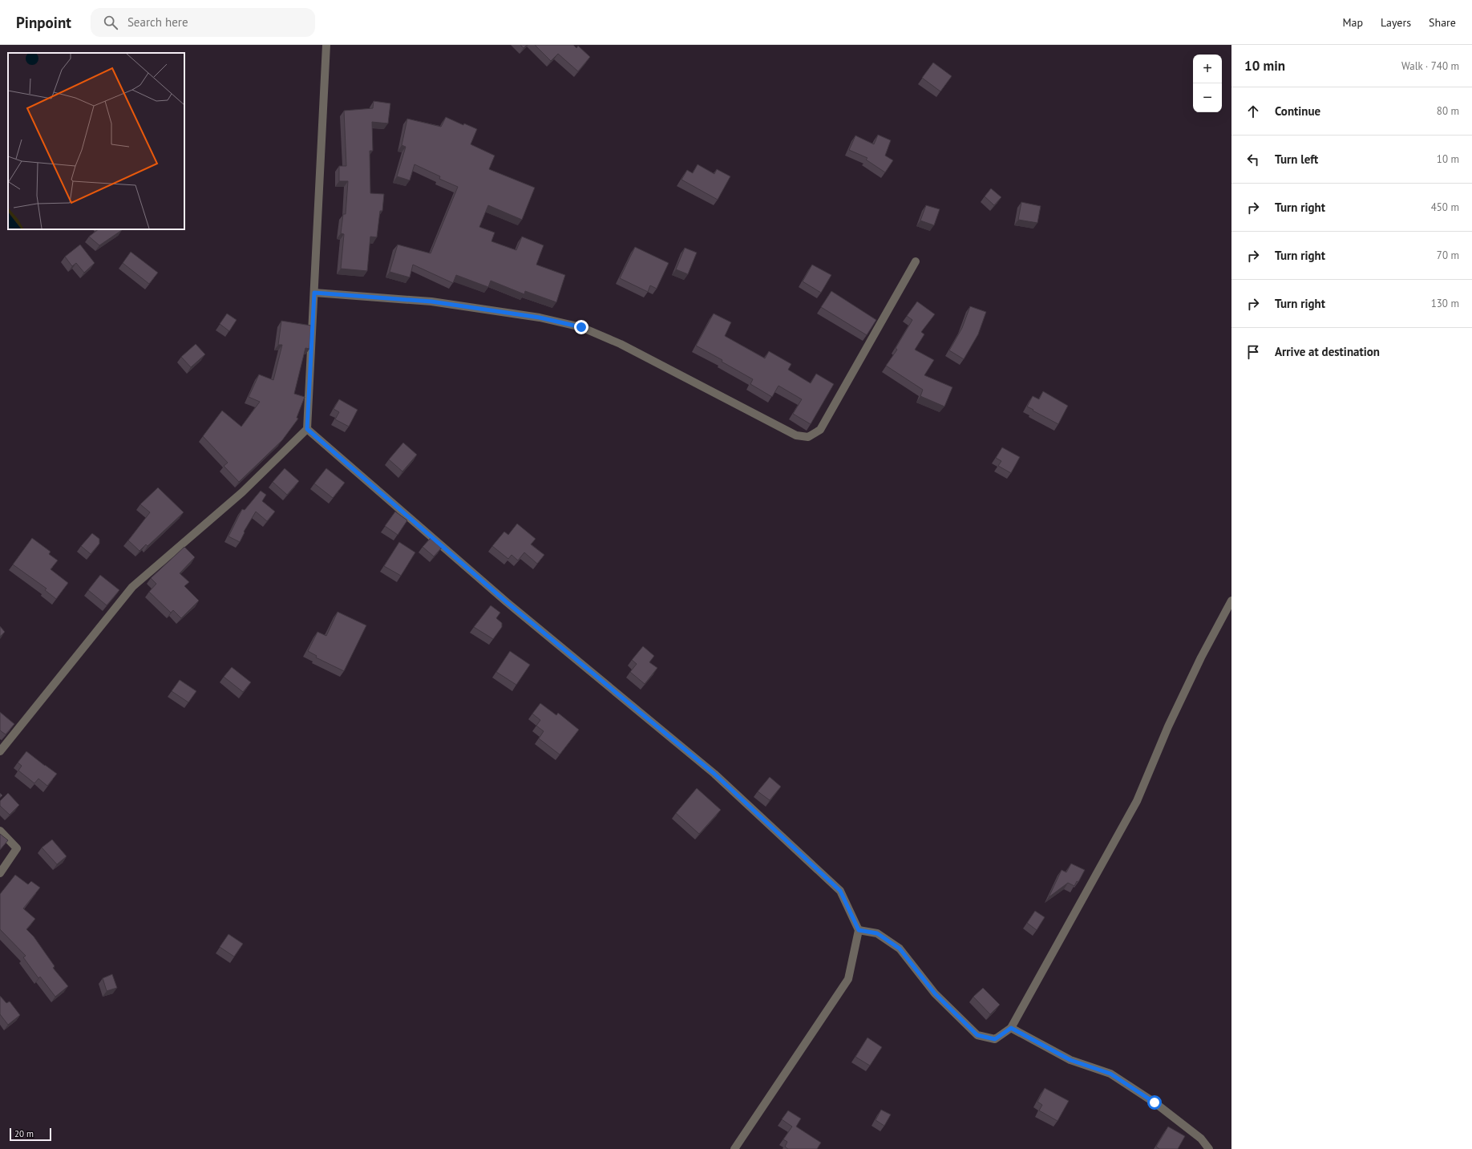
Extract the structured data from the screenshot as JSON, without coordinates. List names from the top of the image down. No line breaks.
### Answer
{"scale_bar":"20 m","page":{"header":"Pinpoint","search":"Search here","nav":["Map","Layers","Share"],"heading":["10 min","Walk · 740 m"],"map_buttons":["+","−"],"list":[["Continue","80 m"],["Turn left","10 m"],["Turn right","450 m"],["Turn right","70 m"],["Turn right","130 m"],"Arrive at destination"],"scale":"20 m"}}
